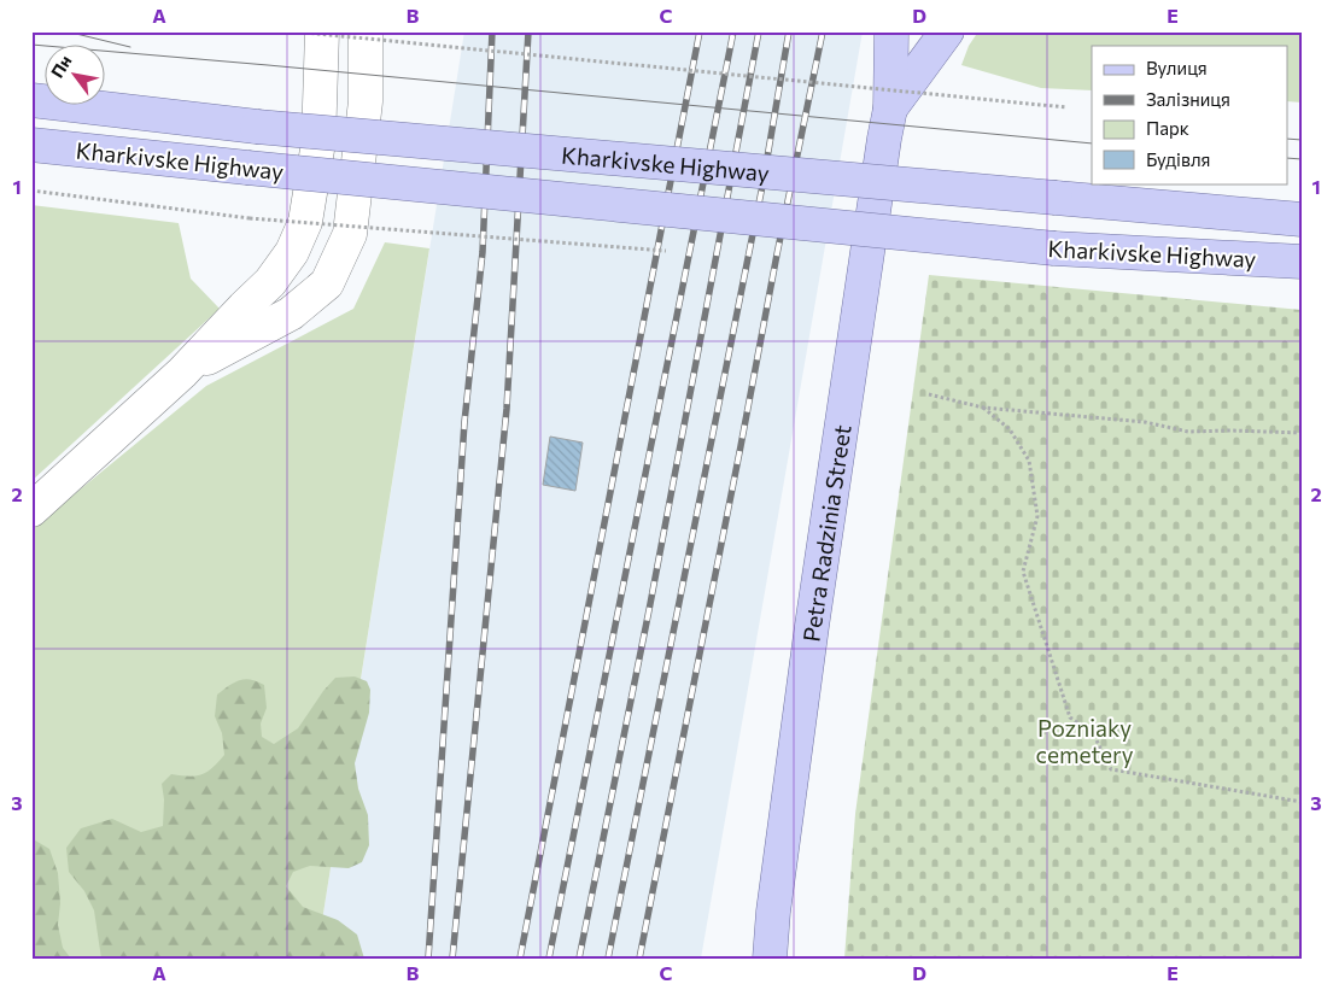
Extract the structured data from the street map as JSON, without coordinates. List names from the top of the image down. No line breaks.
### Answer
{"streets":{"main road":["Kharkivske Highway","Petra Radzinia Street"]},"parks":["Pozniaky cemetery"],"legend":["Вулиця","Залізниця","Парк","Будівля"],"north":"top left","grid":{"columns":["A","B","C","D","E"],"rows":["1","2","3"]}}
